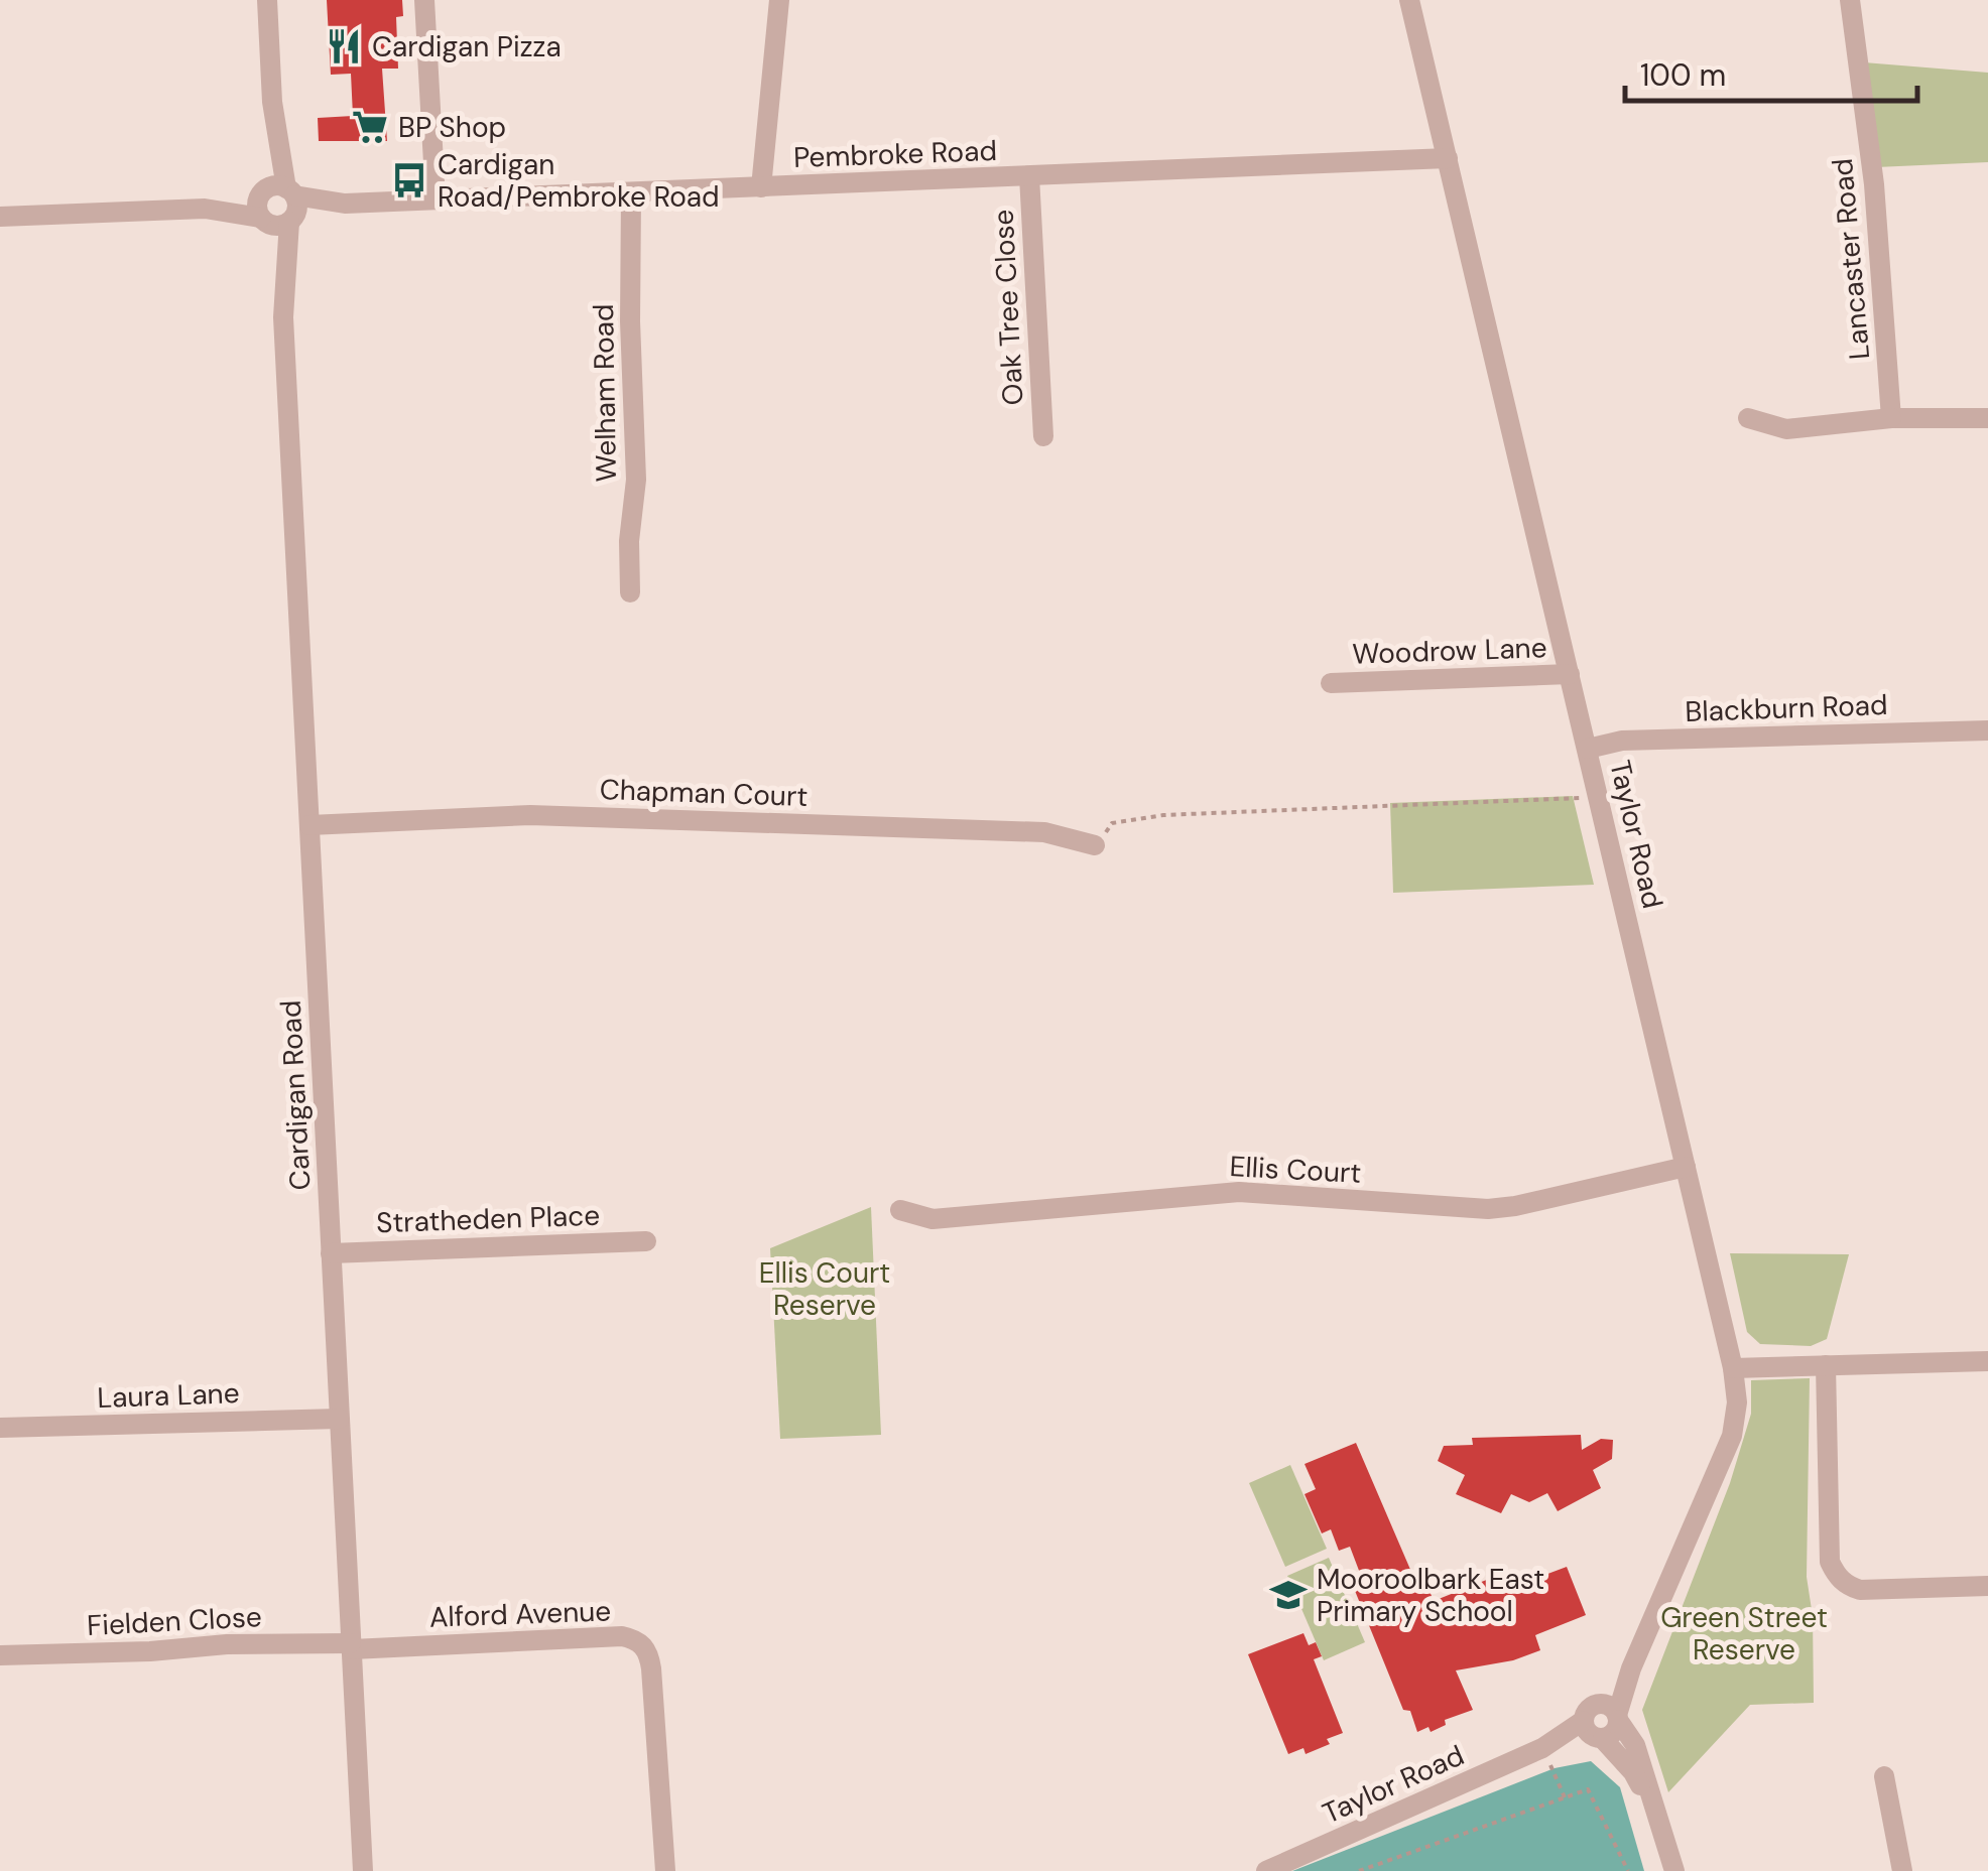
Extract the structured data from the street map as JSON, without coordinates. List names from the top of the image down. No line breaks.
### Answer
{"streets":{"street":["Pembroke Road","Lancaster Road","Oak Tree Close","Welham Road","Woodrow Lane","Blackburn Road","Chapman Court","Taylor Road","Cardigan Road","Ellis Court","Stratheden Place","Laura Lane","Alford Avenue","Fielden Close"]},"crossings":[["Pembroke Road","Oak Tree Close"],["Pembroke Road","Welham Road"],["Pembroke Road","Taylor Road"],["Pembroke Road","Cardigan Road"],["Woodrow Lane","Taylor Road"],["Blackburn Road","Taylor Road"],["Chapman Court","Cardigan Road"],["Taylor Road","Ellis Court"],["Cardigan Road","Stratheden Place"],["Cardigan Road","Laura Lane"],["Cardigan Road","Alford Avenue"],["Cardigan Road","Fielden Close"],["Alford Avenue","Fielden Close"]],"parks":["Ellis Court Reserve","Green Street Reserve"],"places":{"restaurant":["Cardigan Pizza"],"supermarket":["BP Shop"],"bus stop":["Cardigan Road/Pembroke Road"],"school or university":["Mooroolbark East Primary School"]},"scale_bar":"100 m"}
